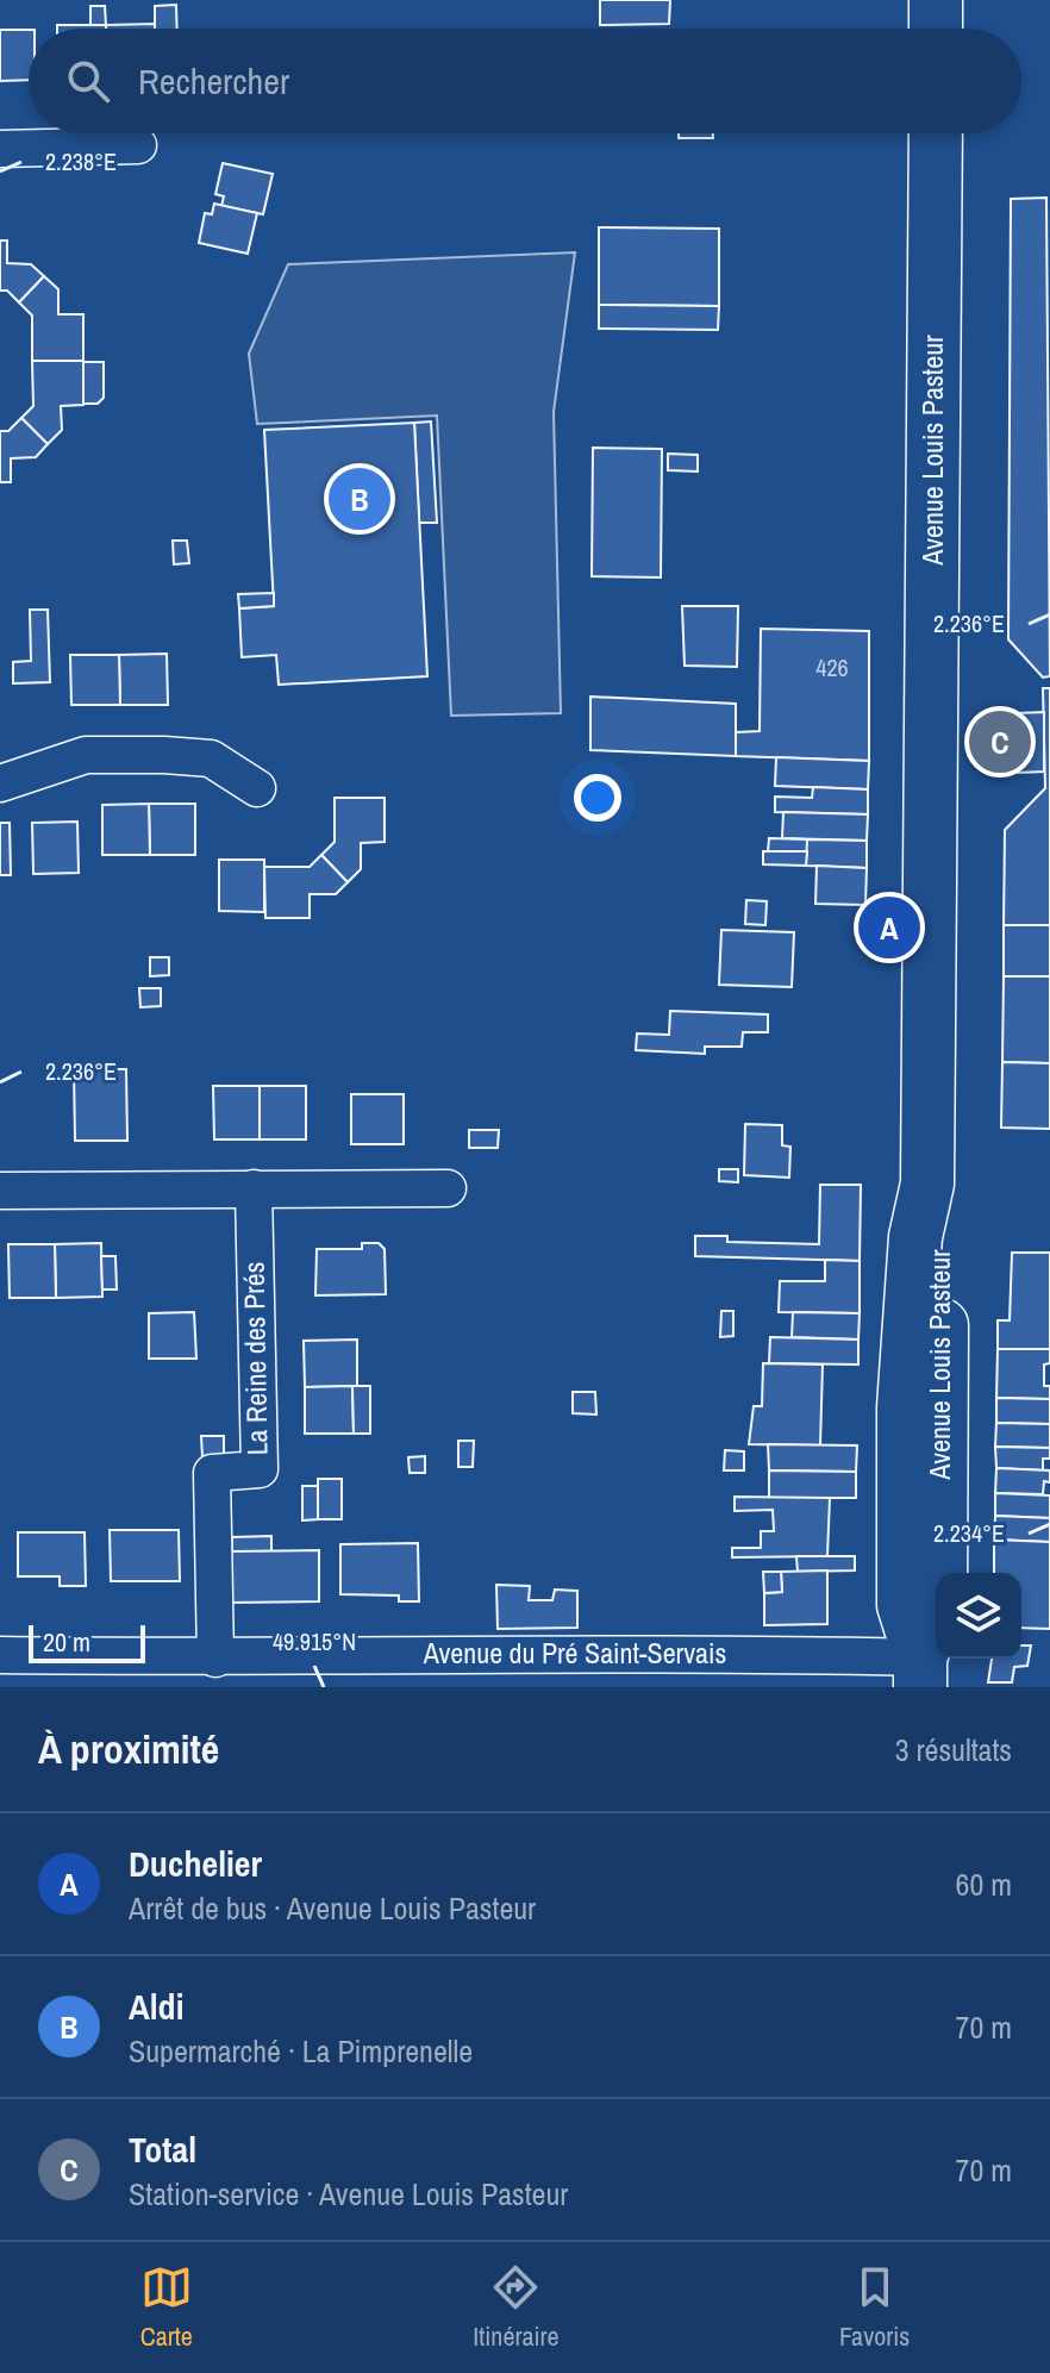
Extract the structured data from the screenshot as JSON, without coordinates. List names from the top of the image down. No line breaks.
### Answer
{"streets":{"main road":["Avenue Louis Pasteur"],"street":["La Reine des Prés","Avenue du Pré Saint-Servais"]},"crossings":[["Avenue Louis Pasteur","Avenue du Pré Saint-Servais"],["La Reine des Prés","Avenue du Pré Saint-Servais"]],"house_numbers":["426"],"scale_bar":"20 m","page":{"search":"Rechercher","pins":["B","C","A"],"scale":"20 m","heading":["À proximité","3 résultats"],"list":[{"mark":"A","name":"Duchelier","note":"Arrêt de bus · Avenue Louis Pasteur","value":"60 m"},{"mark":"B","name":"Aldi","note":"Supermarché · La Pimprenelle","value":"70 m"},{"mark":"C","name":"Total","note":"Station-service · Avenue Louis Pasteur","value":"70 m"}],"nav":["Carte","Itinéraire","Favoris"]},"coordinates":["2.238°E","2.236°E","2.234°E","49.915°N"]}
